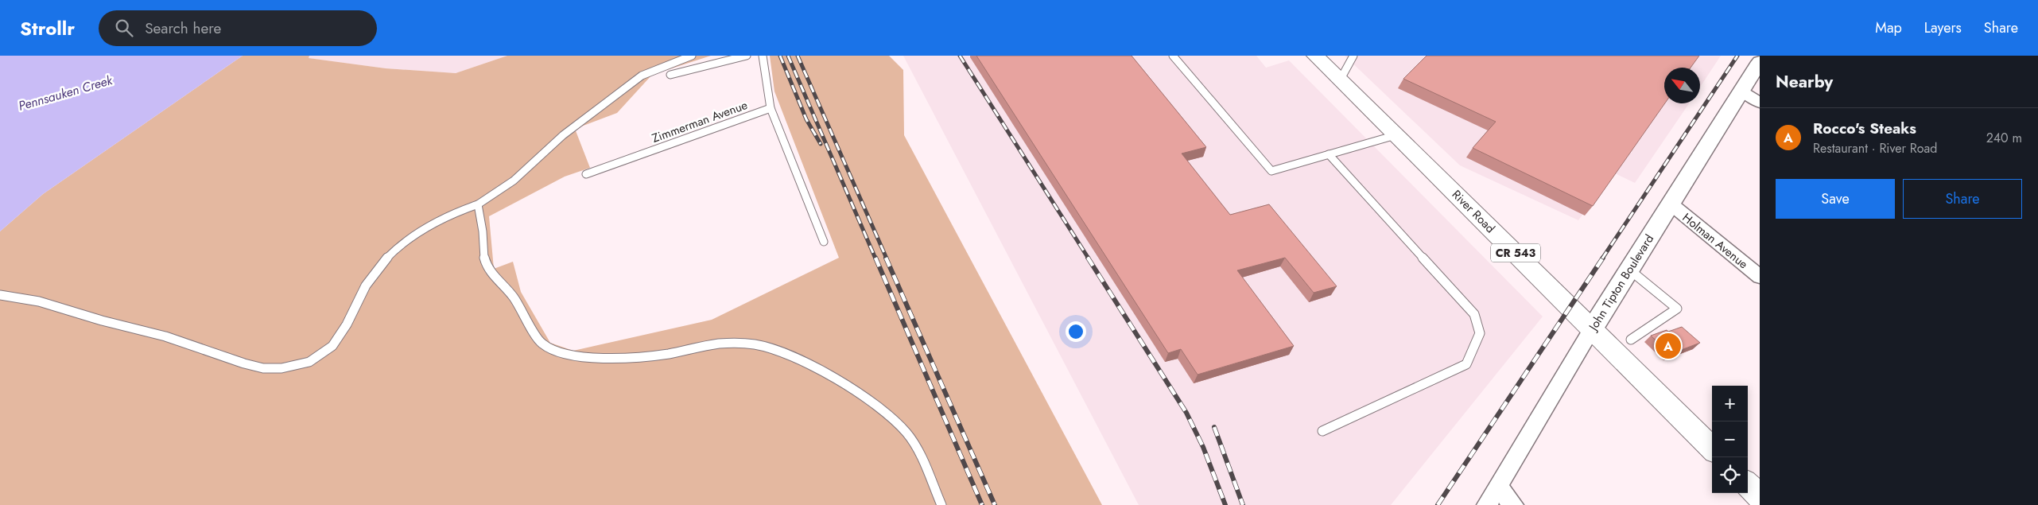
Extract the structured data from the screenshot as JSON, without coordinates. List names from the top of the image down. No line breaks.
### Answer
{"streets":{"main road":["River Road","CR 543"],"street":["Holman Avenue","John Tipton Boulevard"],"lane":["Zimmerman Avenue"]},"crossings":[["River Road","John Tipton Boulevard"],["Holman Avenue","John Tipton Boulevard"]],"water":["Pennsauken Creek"],"north":"top left","page":{"header":"Strollr","search":"Search here","nav":["Map","Layers","Share"],"heading":"Nearby","list":[{"mark":"A","name":"Rocco's Steaks","note":"Restaurant · River Road","value":"240 m"}],"buttons":["Save","Share"],"pins":"A","map_buttons":["+","−"]}}
